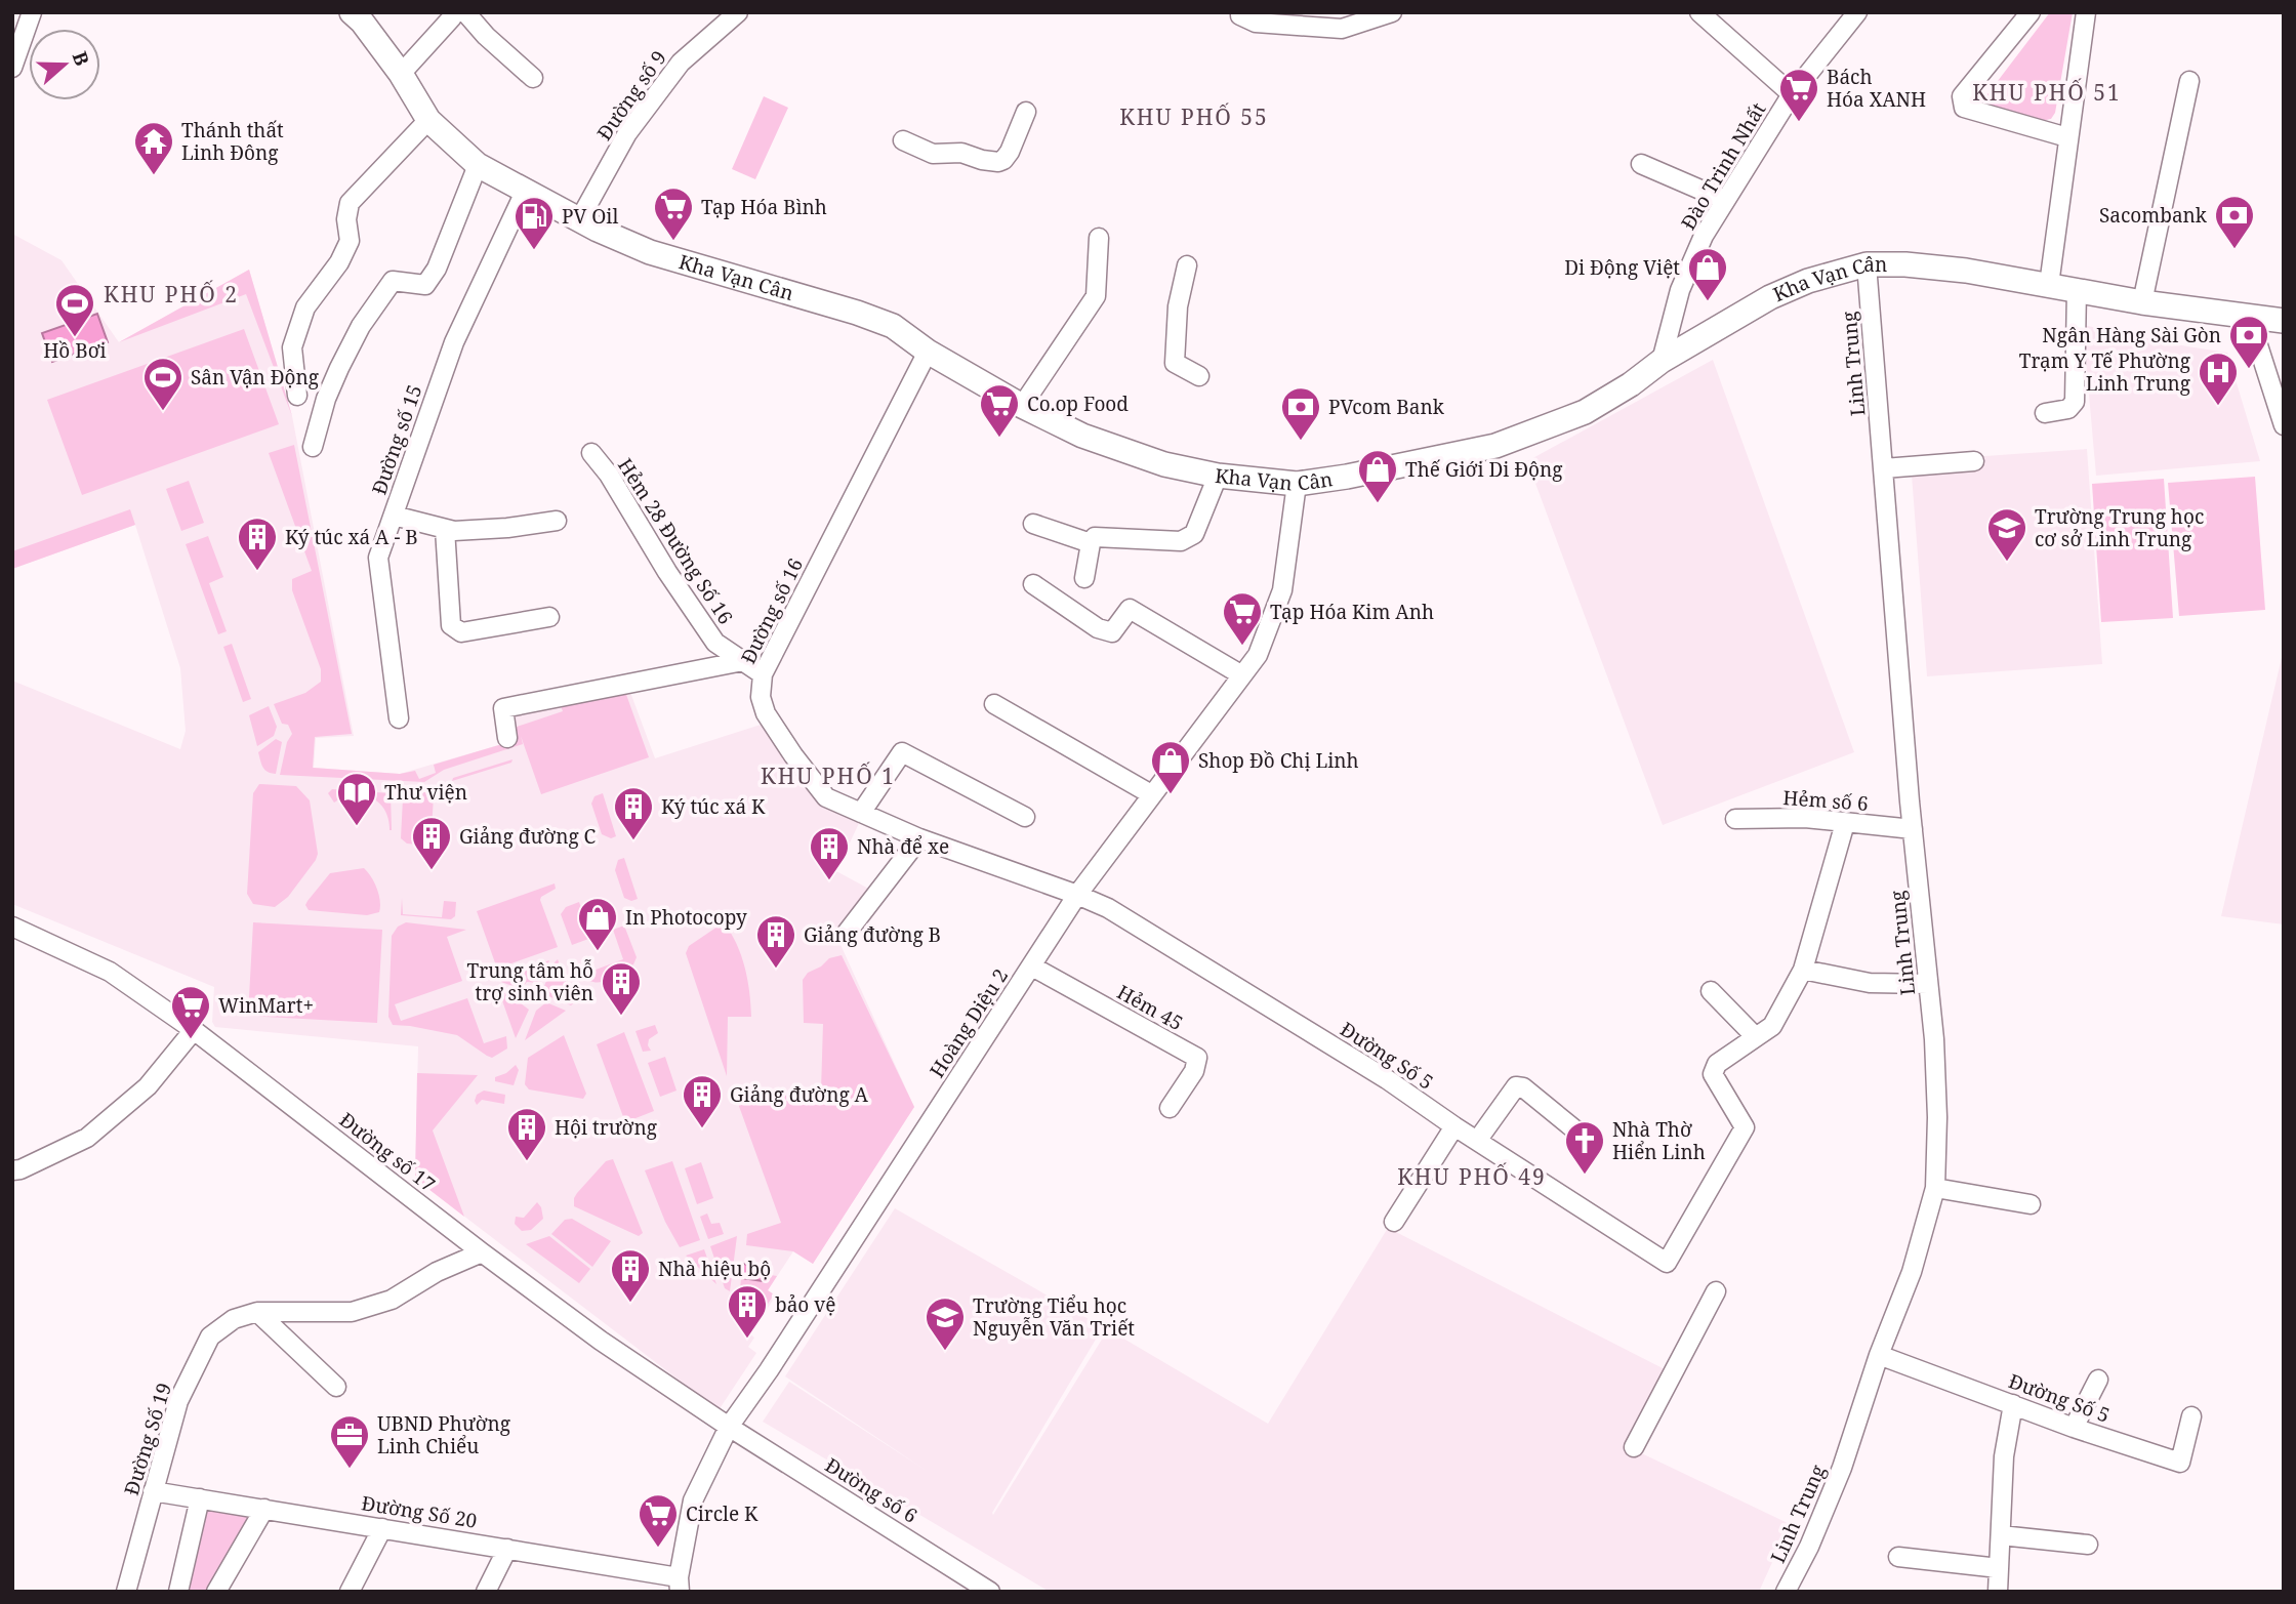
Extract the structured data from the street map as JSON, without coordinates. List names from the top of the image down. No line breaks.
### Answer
{"streets":{"main road":["Kha Vạn Cân"],"street":["Đường số 9","Đào Trinh Nhất","Linh Trung","Đường số 15","Hẻm 28 Đường Số 16","Đường số 16","Hẻm số 6","Hẻm 45","Hoàng Diệu 2","Đường Số 5","Đường số 17","Đường Số 19","Đường số 6","Đường Số 20"]},"crossings":[["Đường số 9","Kha Vạn Cân"],["Đào Trinh Nhất","Kha Vạn Cân"],["Kha Vạn Cân","Linh Trung"],["Kha Vạn Cân","Đường số 15"],["Kha Vạn Cân","Đường số 16"],["Kha Vạn Cân","Hoàng Diệu 2"],["Linh Trung","Hẻm số 6"],["Linh Trung","Đường Số 5"],["Hẻm 28 Đường Số 16","Đường số 16"],["Đường số 16","Hoàng Diệu 2"],["Đường số 16","Đường Số 5"],["Hẻm 45","Hoàng Diệu 2"],["Hoàng Diệu 2","Đường Số 5"],["Hoàng Diệu 2","Đường số 17"],["Hoàng Diệu 2","Đường số 6"],["Hoàng Diệu 2","Đường Số 20"],["Đường số 17","Đường Số 19"],["Đường số 17","Đường số 6"],["Đường Số 19","Đường Số 20"]],"districts":["KHU PHỐ 51","KHU PHỐ 55","KHU PHỐ 2","KHU PHỐ 1","KHU PHỐ 49"],"places":{"supermarket":["Bách Hóa XANH","Tạp Hóa Bình","Co.op Food","Tạp Hóa Kim Anh","WinMart+","Circle K"],"temple":["Thánh thất Linh Đông"],"bank":["Sacombank","Ngân Hàng Sài Gòn","PVcom Bank"],"fuel station":["PV Oil"],"shop":["Di Động Việt","Thế Giới Di Động","Shop Đồ Chị Linh","In Photocopy"],"sports":["Hồ Bơi","Sân Vận Động"],"hospital":["Trạm Y Tế Phường Linh Trung"],"school or university":["Trường Trung học cơ sở Linh Trung","Trường Tiểu học Nguyễn Văn Triết"],"building":["Ký túc xá A - B","Ký túc xá K","Giảng đường C","Nhà để xe","Giảng đường B","Trung tâm hỗ trợ sinh viên","Giảng đường A","Hội trường","Nhà hiệu bộ","bảo vệ"],"library":["Thư viện"],"church":["Nhà Thờ Hiển Linh"],"office":["UBND Phường Linh Chiểu"]},"north":"right"}
